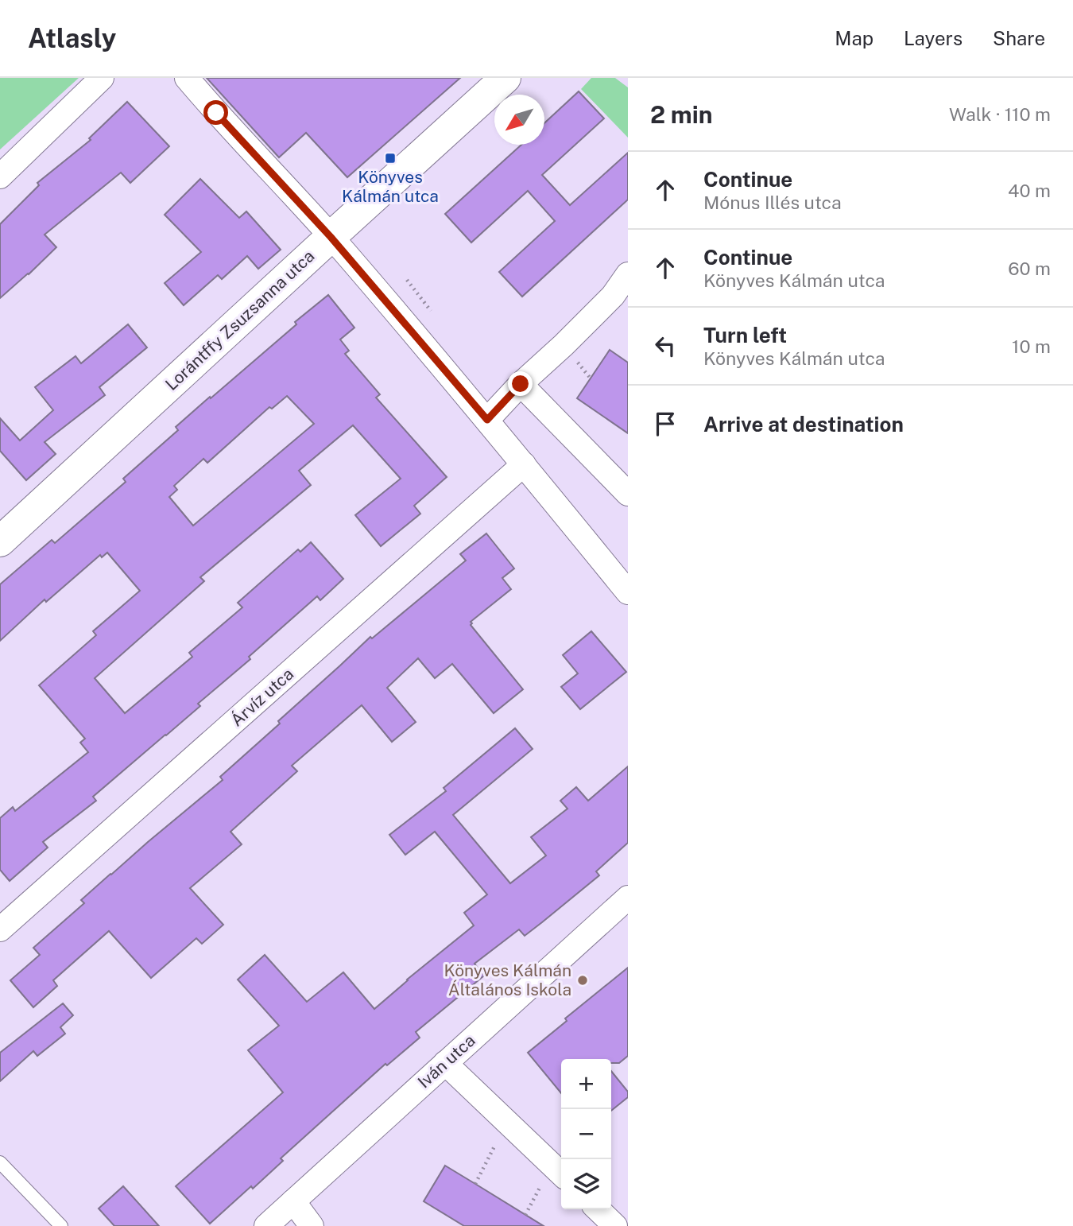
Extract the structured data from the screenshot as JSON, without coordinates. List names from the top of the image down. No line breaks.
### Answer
{"streets":{"main road":["Lorántffy Zsuzsanna utca"],"street":["Árvíz utca","Iván utca"]},"places":{"transit":["Könyves Kálmán utca"],"other":["Könyves Kálmán Általános Iskola"]},"north":"bottom left","page":{"header":"Atlasly","nav":["Map","Layers","Share"],"heading":["2 min","Walk · 110 m"],"list":[["Continue","Mónus Illés utca","40 m"],["Continue","Könyves Kálmán utca","60 m"],["Turn left","Könyves Kálmán utca","10 m"],"Arrive at destination"],"map_buttons":["+","−"]}}
